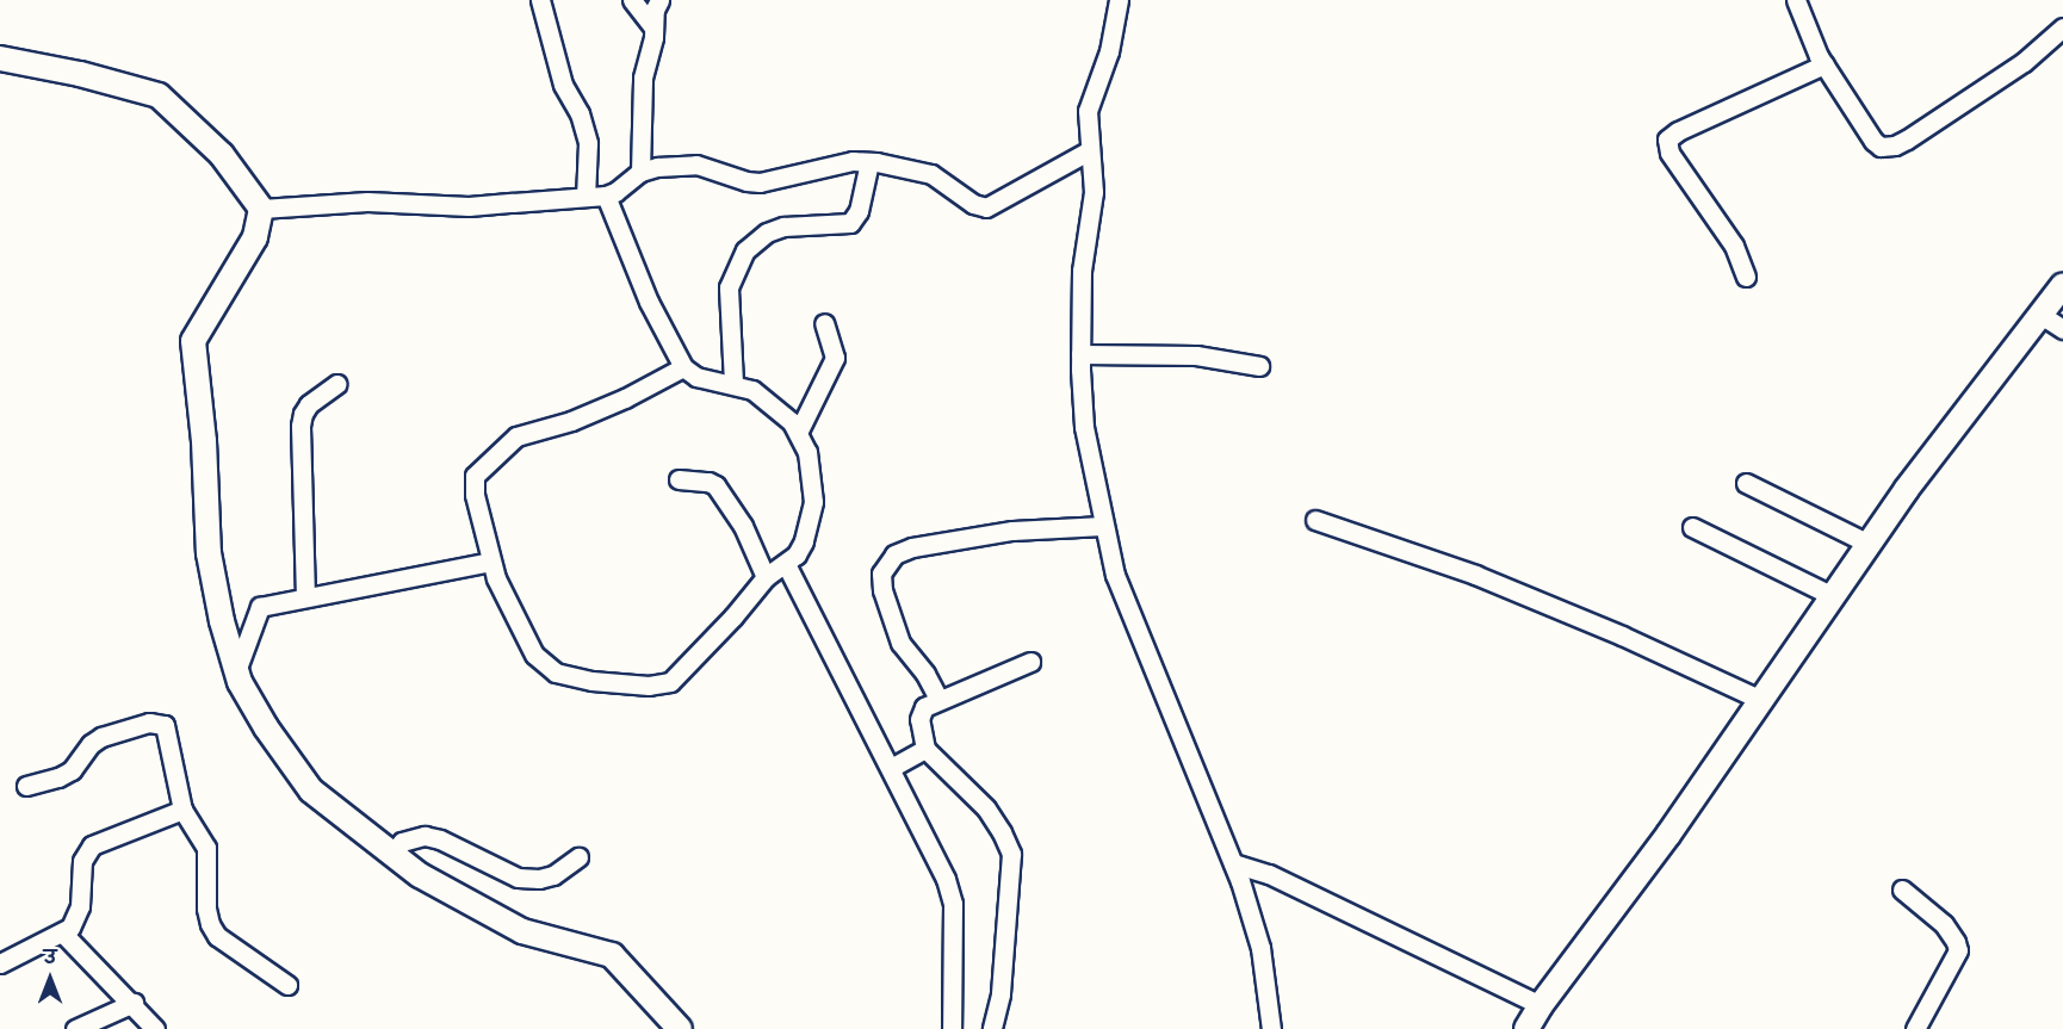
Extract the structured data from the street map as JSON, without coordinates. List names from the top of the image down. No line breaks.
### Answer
{"north":"top"}
